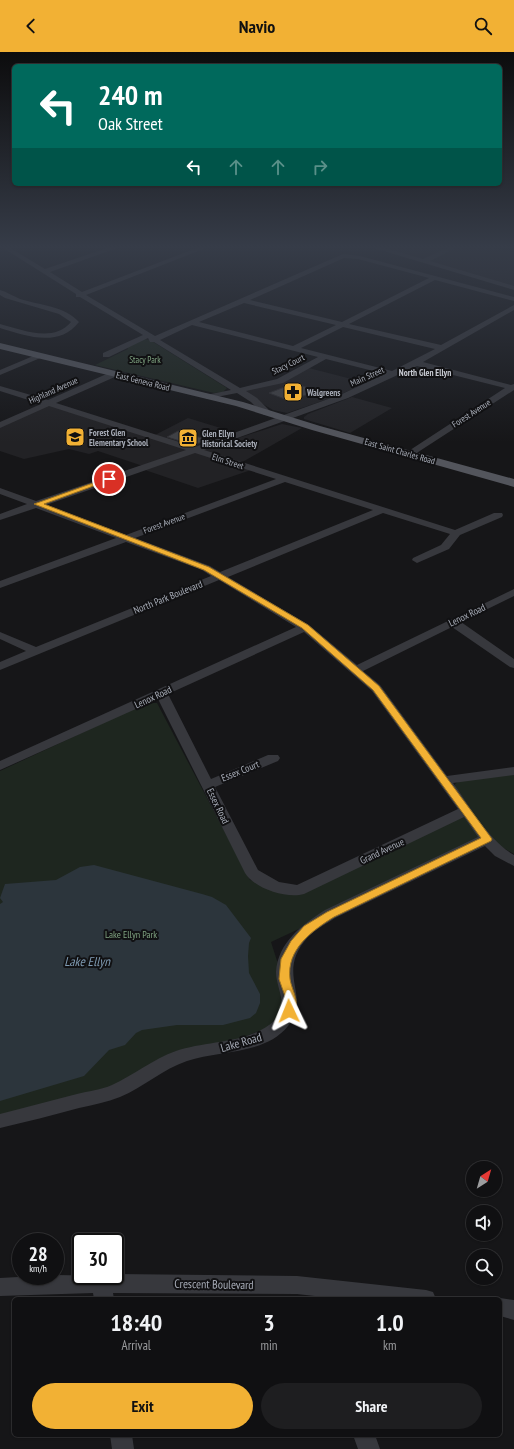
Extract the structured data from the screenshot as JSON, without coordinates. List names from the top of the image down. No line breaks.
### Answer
{"streets":{"main road":["East Geneva Road","East Saint Charles Road"],"street":["Stacy Court","Main Street","Highland Avenue","Forest Avenue","Elm Street","North Park Boulevard","Lenox Road","Essex Court","Essex Road","Grand Avenue","Lake Road","Crescent Boulevard"]},"crossings":[["Stacy Court","East Geneva Road"],["Main Street","East Geneva Road"],["Main Street","East Saint Charles Road"],["Main Street","Elm Street"],["East Geneva Road","Highland Avenue"],["East Geneva Road","East Saint Charles Road"],["Highland Avenue","Elm Street"],["Forest Avenue","East Saint Charles Road"],["Forest Avenue","Elm Street"],["Elm Street","North Park Boulevard"],["Lenox Road","Essex Road"],["Essex Court","Essex Road"],["Essex Road","Grand Avenue"]],"districts":["North Glen Ellyn"],"water":["Lake Ellyn"],"parks":["Stacy Park","Lake Ellyn Park"],"places":{"pharmacy":["Walgreens"],"school or university":["Forest Glen Elementary School"],"museum":["Glen Ellyn Historical Society"]},"north":"top right","page":{"header":"Navio","turn":["240 m","Oak Street"],"speed":"28 km/h","limit":"30","eta":["18:40","Arrival","3","min","1.0","km"],"buttons":["Exit","Share"]}}
